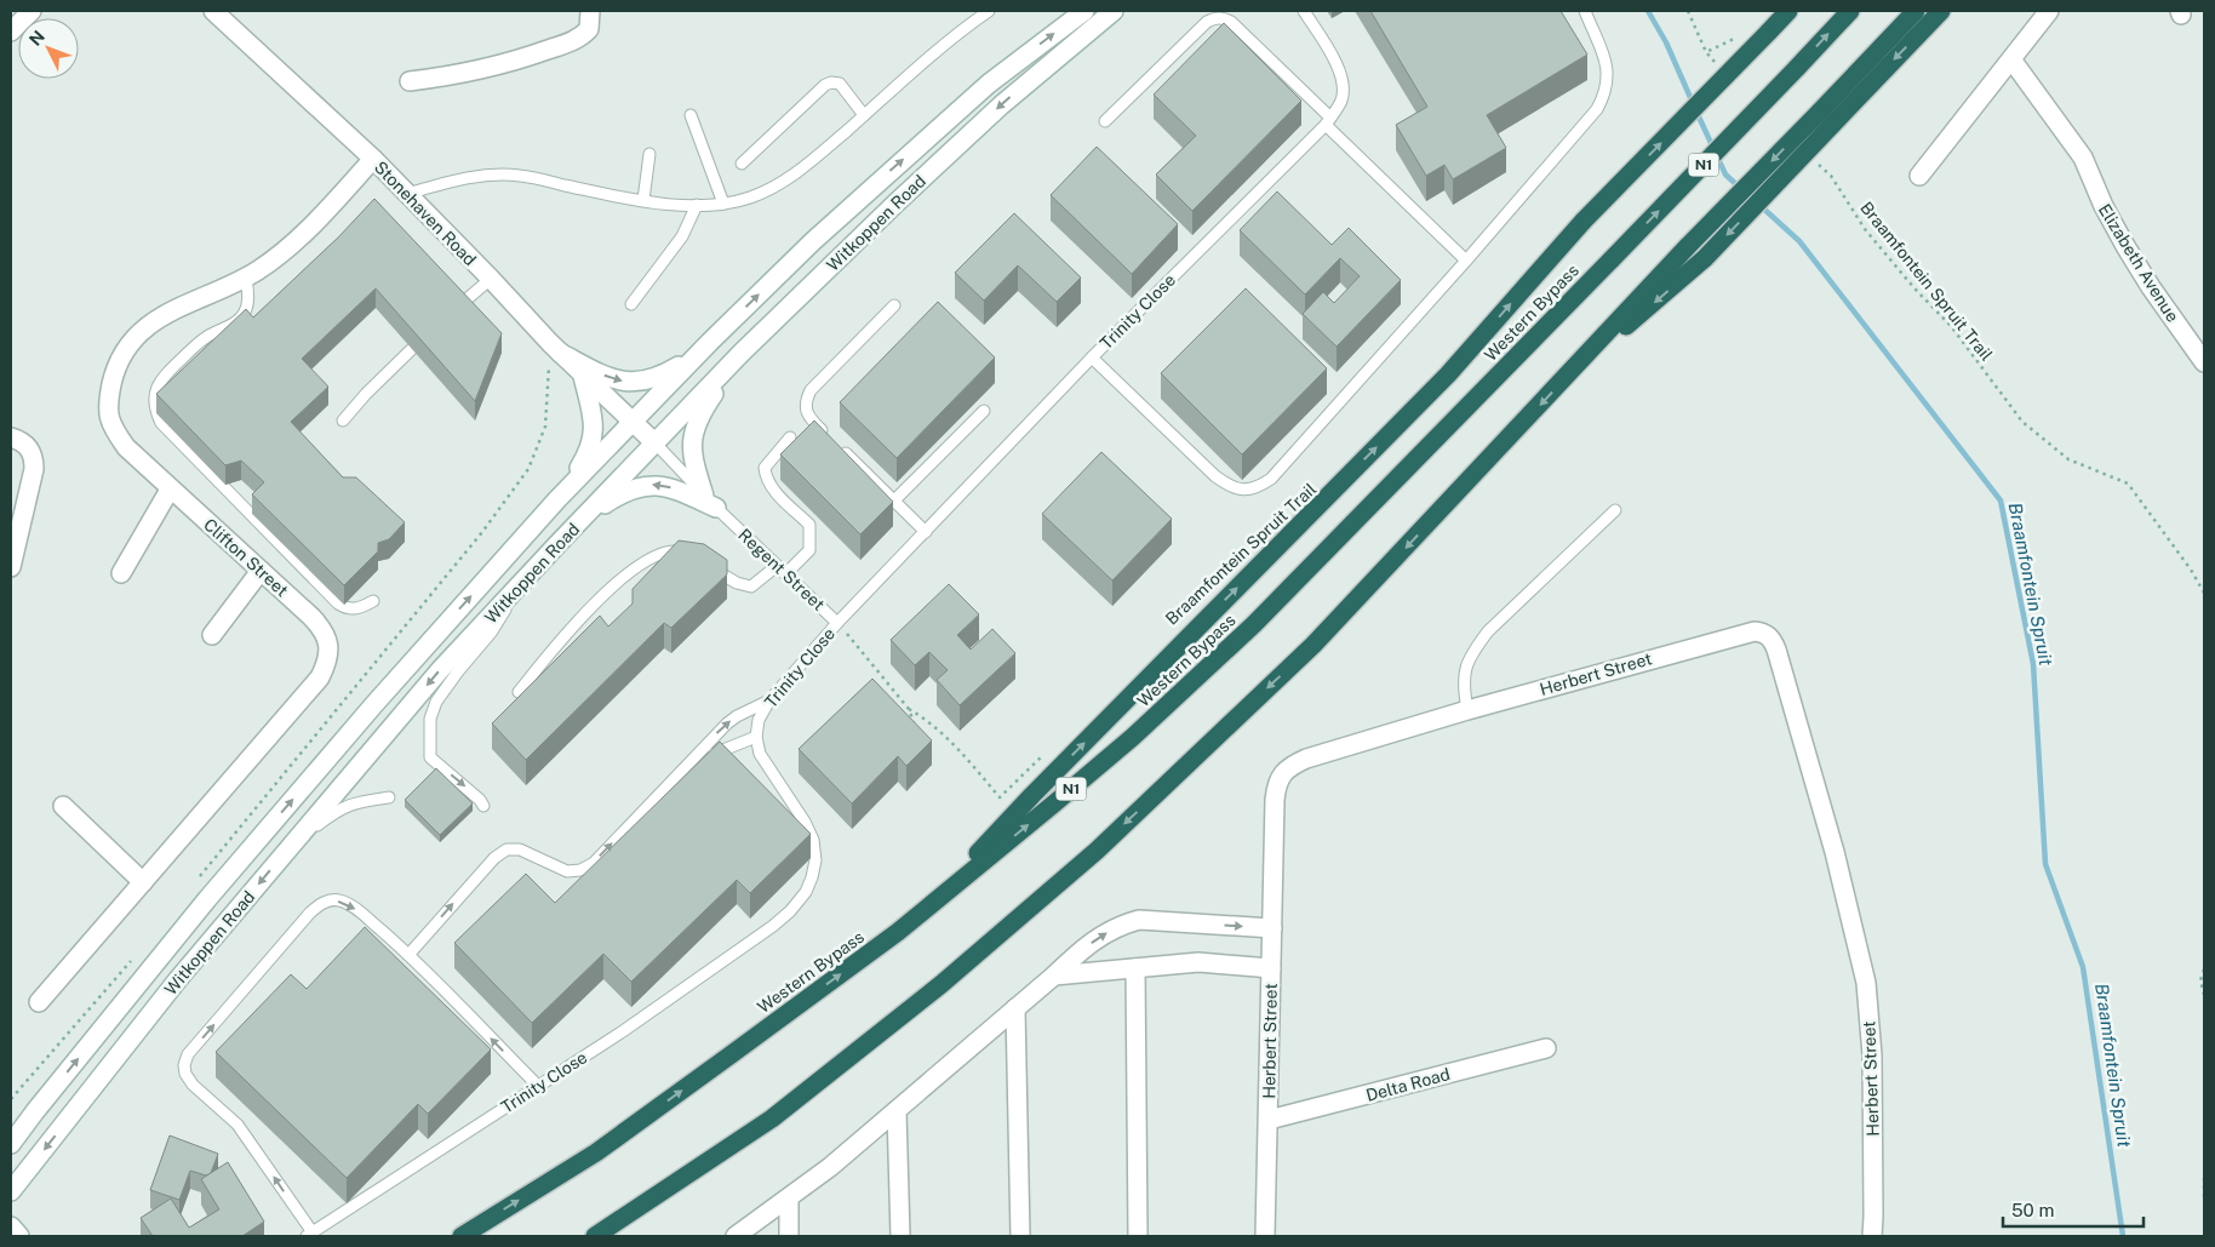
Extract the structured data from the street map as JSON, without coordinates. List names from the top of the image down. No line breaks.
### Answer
{"streets":{"highway":["N1","Western Bypass"],"street":["Stonehaven Road","Witkoppen Road","Elizabeth Avenue","Clifton Street","Herbert Street","Delta Road"],"lane":["Trinity Close","Regent Street"],"path":["Braamfontein Spruit Trail"]},"crossings":[["Stonehaven Road","Witkoppen Road"],["Stonehaven Road","Clifton Street"],["Stonehaven Road","Regent Street"],["Witkoppen Road","Regent Street"],["Trinity Close","Regent Street"],["Herbert Street","Delta Road"]],"water":["Braamfontein Spruit"],"scale_bar":"50 m","north":"top left"}
